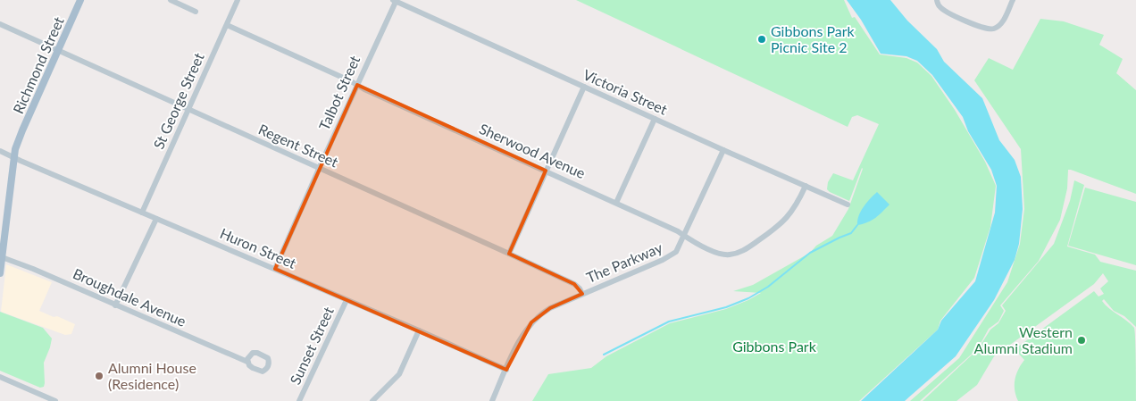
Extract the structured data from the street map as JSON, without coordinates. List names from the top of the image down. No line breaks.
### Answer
{"streets":{"main road":["Richmond Street"],"street":["Victoria Street","Talbot Street","St George Street","Regent Street","Sherwood Avenue","Huron Street","The Parkway","Broughdale Avenue","Sunset Street"]},"crossings":[["Richmond Street","Regent Street"],["Richmond Street","Huron Street"],["Richmond Street","Broughdale Avenue"],["Victoria Street","Talbot Street"],["Victoria Street","Sherwood Avenue"],["Victoria Street","The Parkway"],["Talbot Street","Regent Street"],["Talbot Street","Sherwood Avenue"],["Talbot Street","Huron Street"],["St George Street","Regent Street"],["St George Street","Sherwood Avenue"],["St George Street","Huron Street"],["Regent Street","The Parkway"],["Sherwood Avenue","The Parkway"],["Huron Street","The Parkway"],["Huron Street","Sunset Street"]],"parks":["Gibbons Park"],"places":["Gibbons Park Picnic Site 2","Western Alumni Stadium","Alumni House (Residence)"]}
